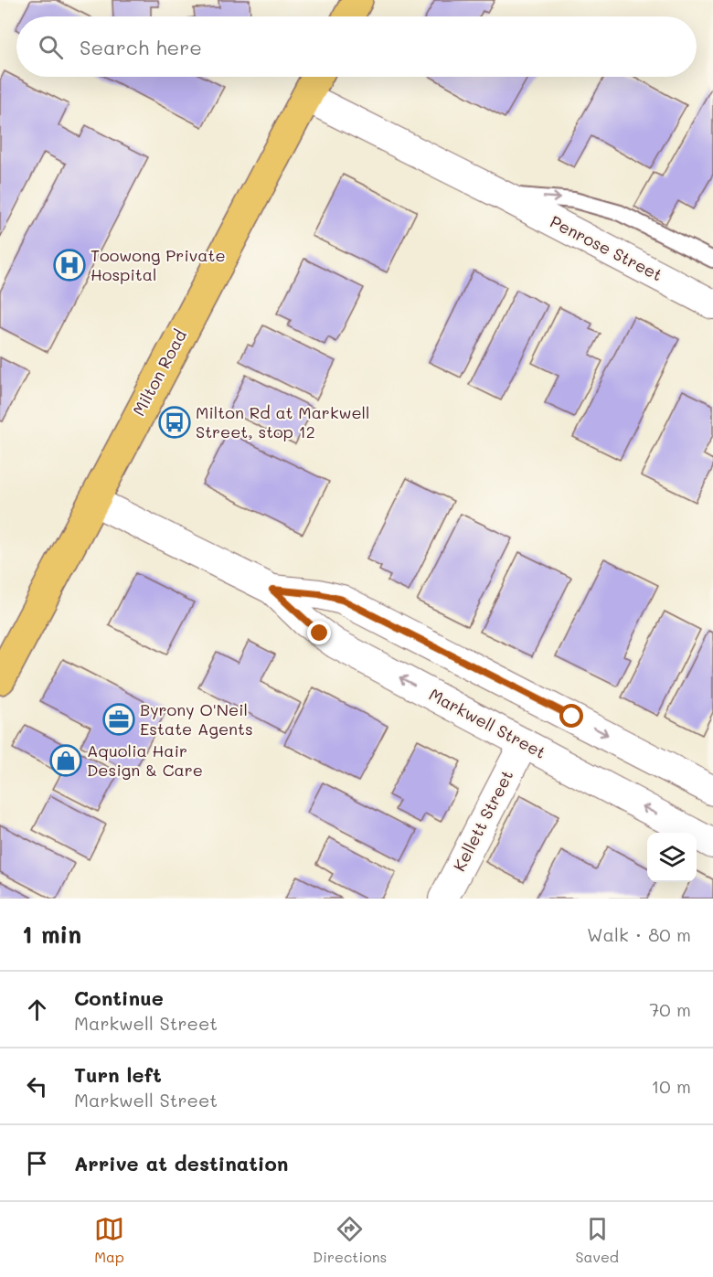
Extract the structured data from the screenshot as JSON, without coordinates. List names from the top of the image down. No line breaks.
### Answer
{"streets":{"main road":["Milton Road"],"street":["Penrose Street","Markwell Street","Kellett Street"]},"crossings":[["Penrose Street","Milton Road"],["Milton Road","Markwell Street"],["Markwell Street","Kellett Street"]],"places":{"hospital":["Toowong Private Hospital"],"bus stop":["Milton Rd at Markwell Street, stop 12"],"office":["Byrony O'Neil Estate Agents"],"shop":["Aquolia Hair Design & Care"]},"page":{"search":"Search here","heading":["1 min","Walk · 80 m"],"list":[["Continue","Markwell Street","70 m"],["Turn left","Markwell Street","10 m"],"Arrive at destination"],"nav":["Map","Directions","Saved"]}}
